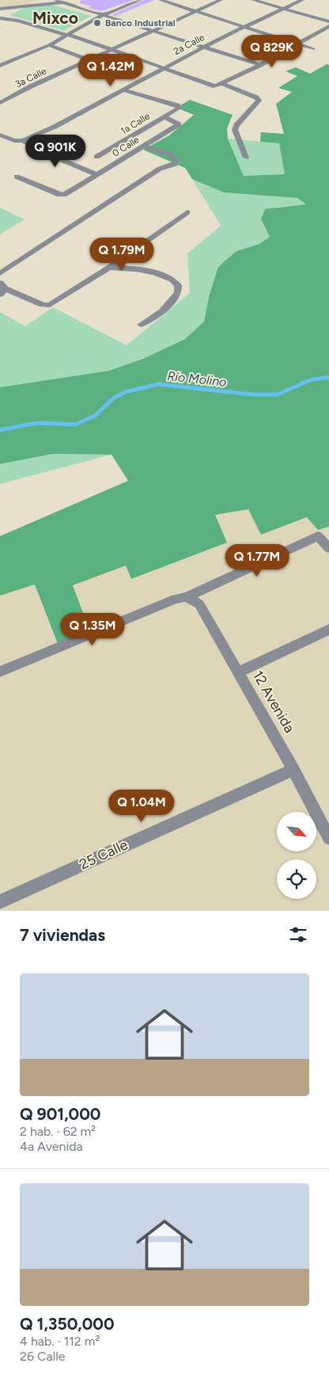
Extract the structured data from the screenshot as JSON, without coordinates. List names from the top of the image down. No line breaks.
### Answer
{"streets":{"street":["2a Calle","3a Calle","1a Calle","0 Calle","12 Avenida","25 Calle"]},"crossings":[["2a Calle","1a Calle"],["1a Calle","0 Calle"],["12 Avenida","25 Calle"]],"districts":["Mixco"],"water":["Río Molino"],"places":["Banco Industrial"],"north":"bottom right","page":{"price":["Q 829K","Q 1.42M","Q 901K","Q 1.79M","Q 1.77M","Q 1.35M","Q 1.04M"],"heading":"7 viviendas","list":[{"name":"Q 901,000","note":"2 hab. · 62 m² · 4a Avenida"},{"name":"Q 1,350,000","note":"4 hab. · 112 m² · 26 Calle"}]}}
